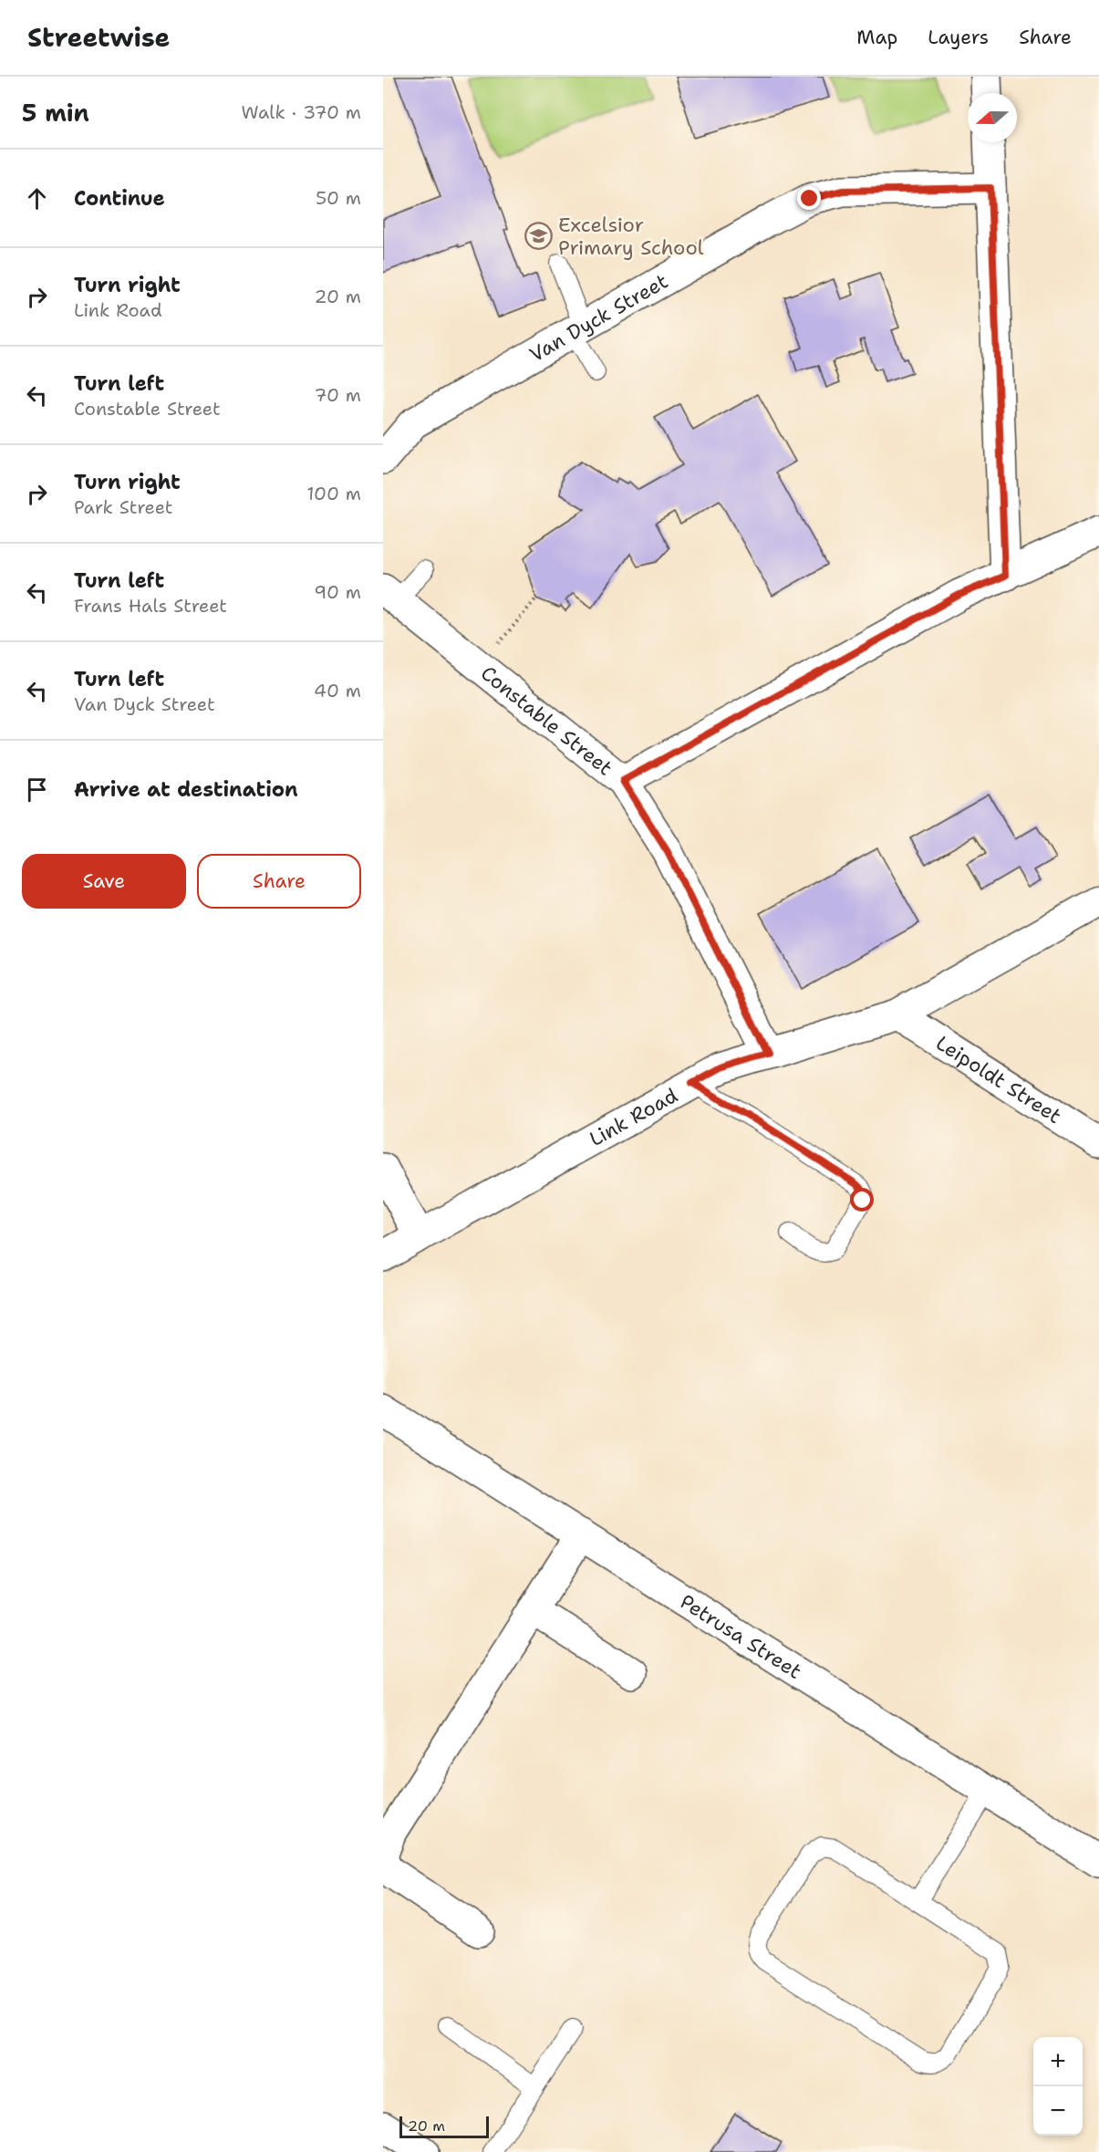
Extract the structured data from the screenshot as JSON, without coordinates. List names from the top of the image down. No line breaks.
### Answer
{"streets":{"street":["Van Dyck Street","Constable Street","Leipoldt Street","Link Road","Petrusa Street"]},"crossings":[["Constable Street","Link Road"],["Leipoldt Street","Link Road"]],"places":{"school or university":["Excelsior Primary School"]},"scale_bar":"20 m","north":"left","page":{"header":"Streetwise","nav":["Map","Layers","Share"],"heading":["5 min","Walk · 370 m"],"list":[["Continue","50 m"],["Turn right","Link Road","20 m"],["Turn left","Constable Street","70 m"],["Turn right","Park Street","100 m"],["Turn left","Frans Hals Street","90 m"],["Turn left","Van Dyck Street","40 m"],"Arrive at destination"],"buttons":["Save","Share"],"map_buttons":["+","−"],"scale":"20 m"}}
